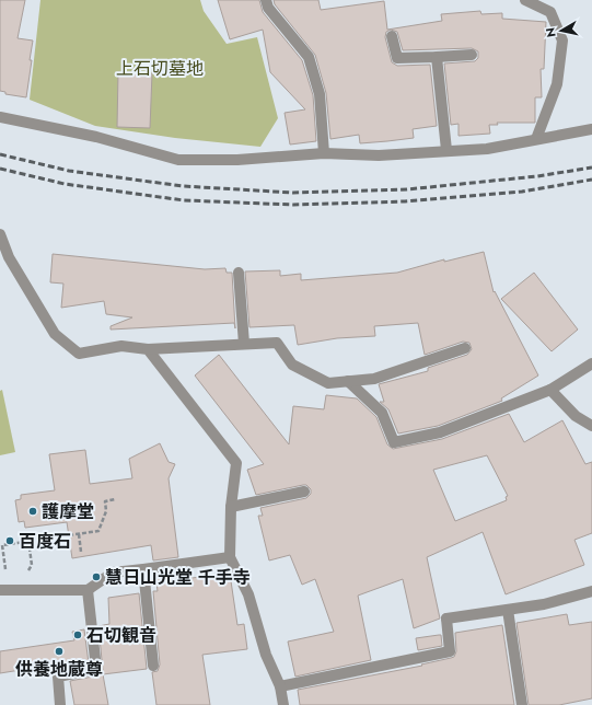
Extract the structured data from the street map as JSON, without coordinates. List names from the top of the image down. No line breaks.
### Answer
{"parks":["上石切墓地"],"places":["護摩堂","百度石","慧日山光堂 千手寺","石切観音","供養地蔵尊"],"north":"left"}
